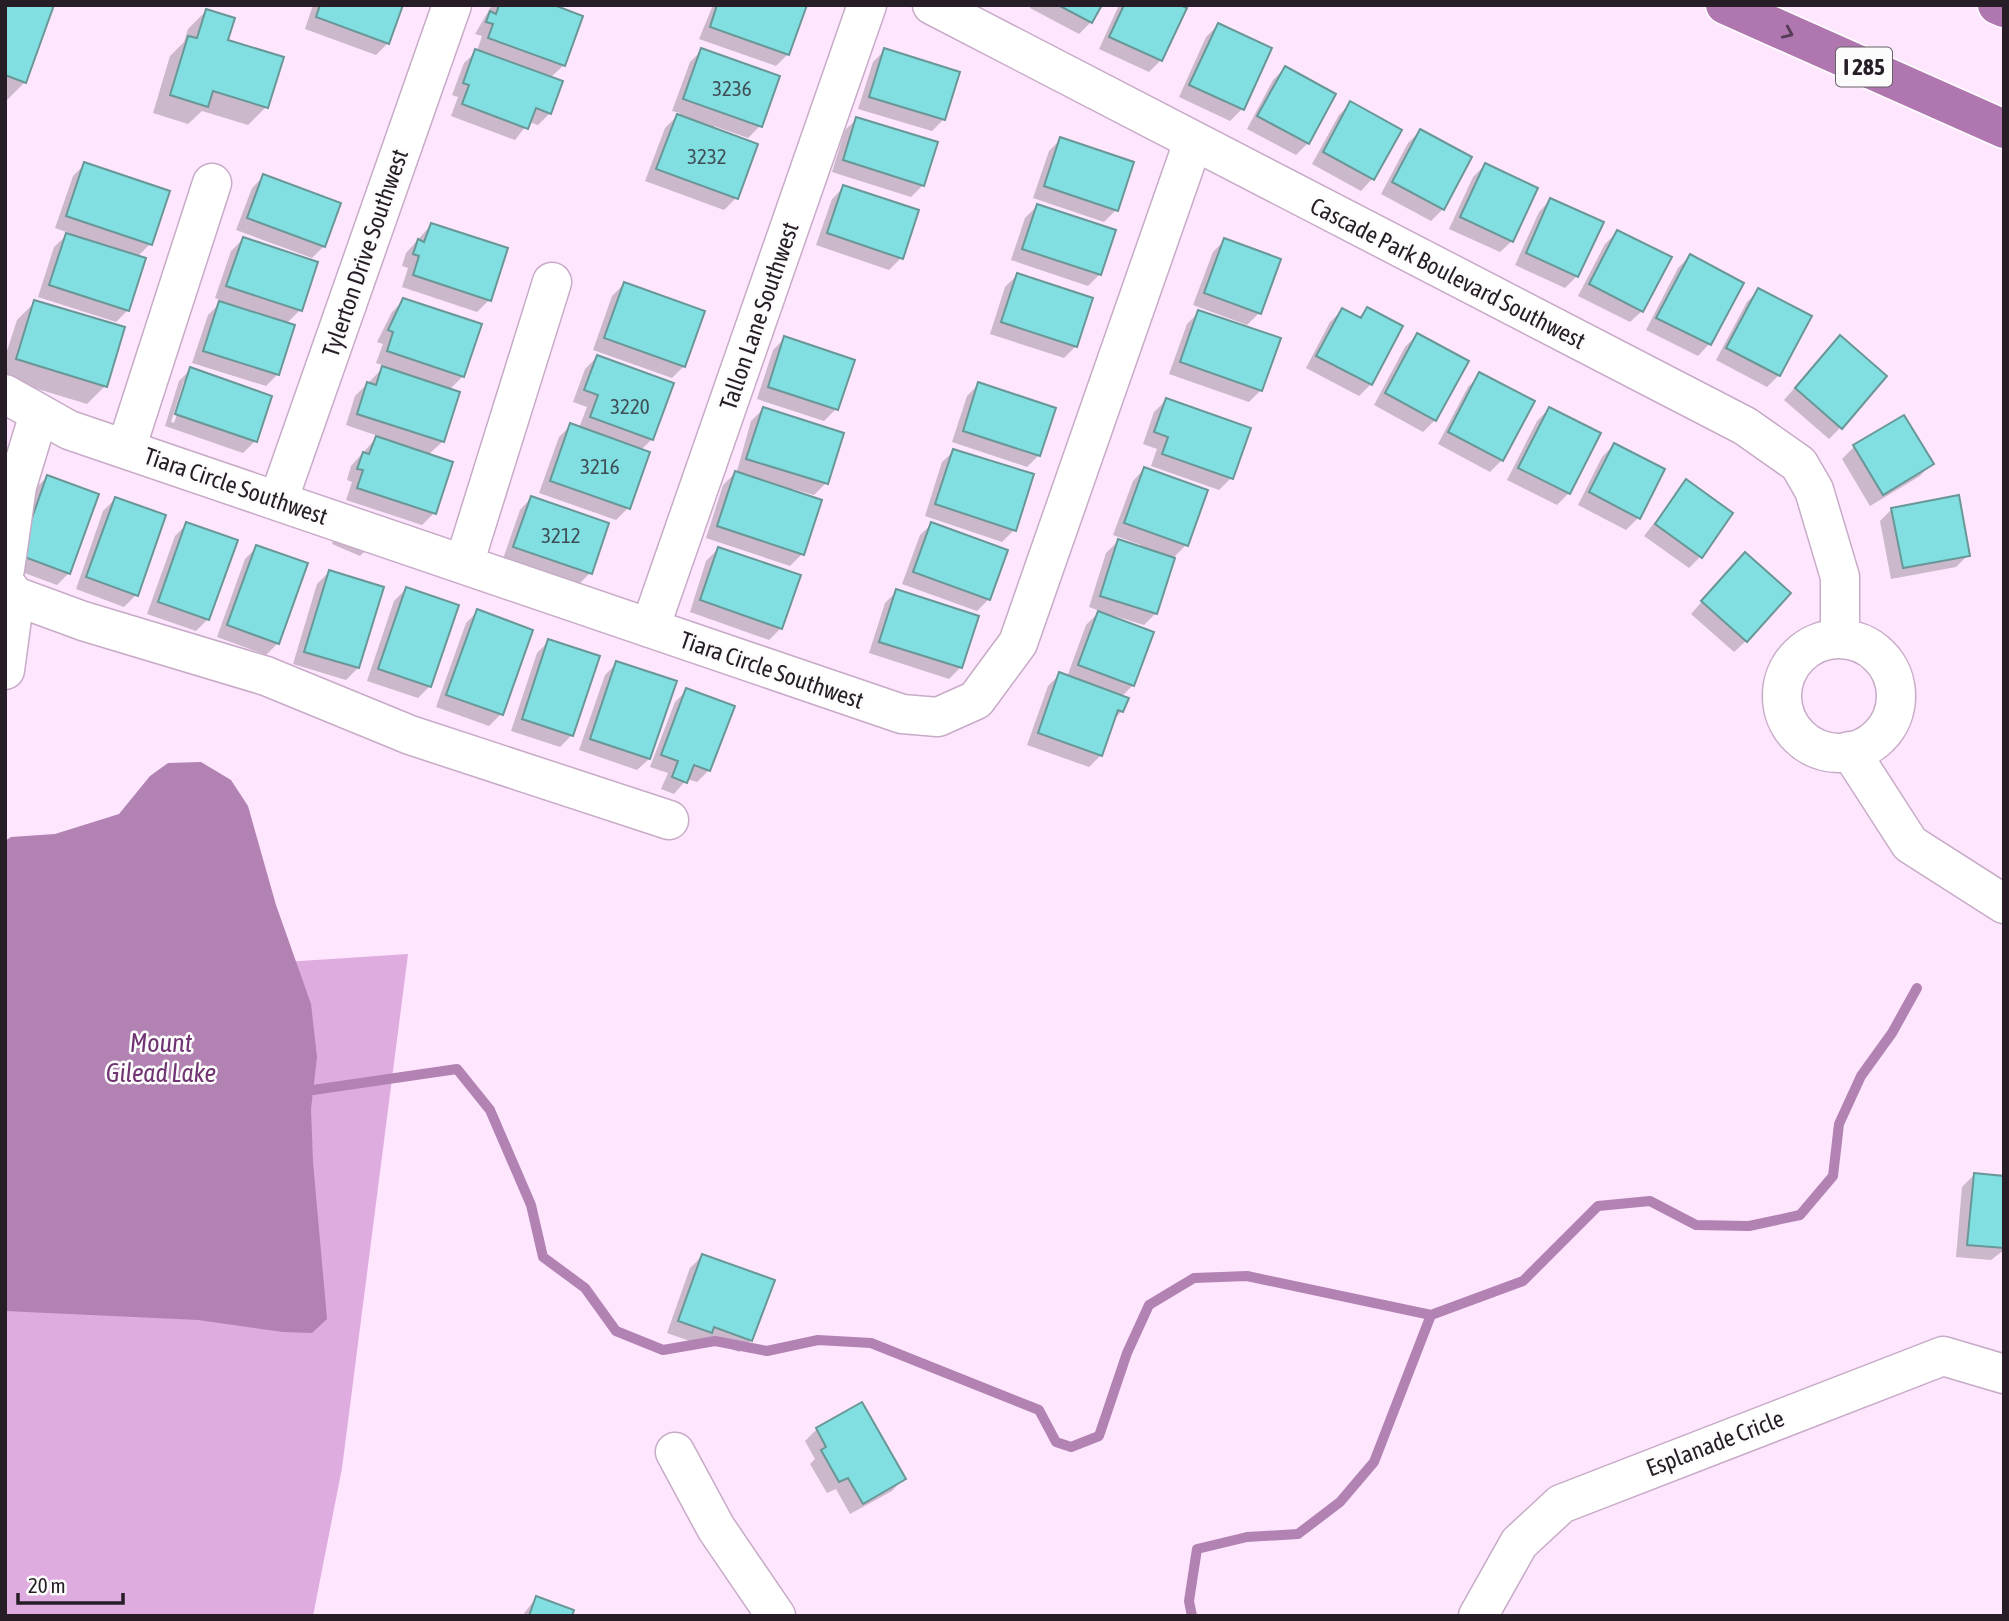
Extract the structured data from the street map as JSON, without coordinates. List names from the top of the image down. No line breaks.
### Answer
{"streets":{"highway":["I 285"],"street":["Tylerton Drive Southwest","Cascade Park Boulevard Southwest","Tallon Lane Southwest","Tiara Circle Southwest","Esplanade Cricle"]},"crossings":[["Tylerton Drive Southwest","Tiara Circle Southwest"],["Cascade Park Boulevard Southwest","Tiara Circle Southwest"],["Tallon Lane Southwest","Tiara Circle Southwest"]],"water":["Mount Gilead Lake"],"house_numbers":["3236","3232","3220","3216","3212"],"scale_bar":"20 m"}
